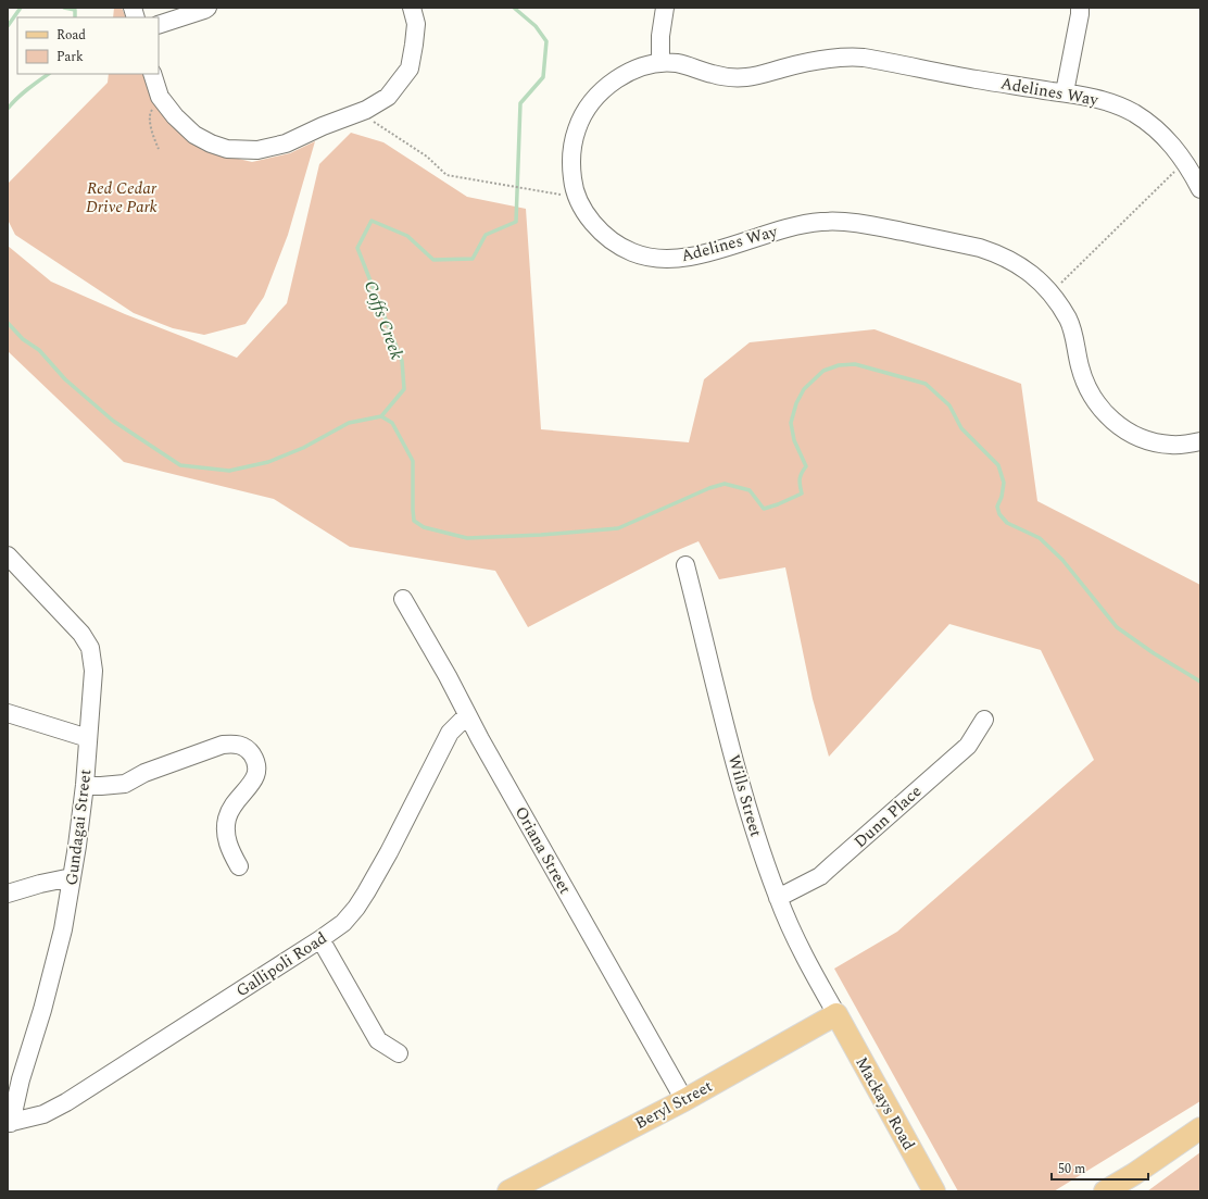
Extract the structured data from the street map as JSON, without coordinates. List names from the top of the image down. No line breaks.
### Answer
{"streets":{"main road":["Mackays Road","Beryl Street"],"street":["Adelines Way","Wills Street","Dunn Place","Gundagai Street","Oriana Street","Gallipoli Road"]},"crossings":[["Wills Street","Dunn Place"],["Wills Street","Mackays Road"],["Wills Street","Beryl Street"],["Gundagai Street","Gallipoli Road"],["Oriana Street","Gallipoli Road"],["Oriana Street","Beryl Street"],["Mackays Road","Beryl Street"]],"water":["Coffs Creek"],"parks":["Red Cedar Drive Park"],"legend":["Road","Park"],"scale_bar":"50 m"}
